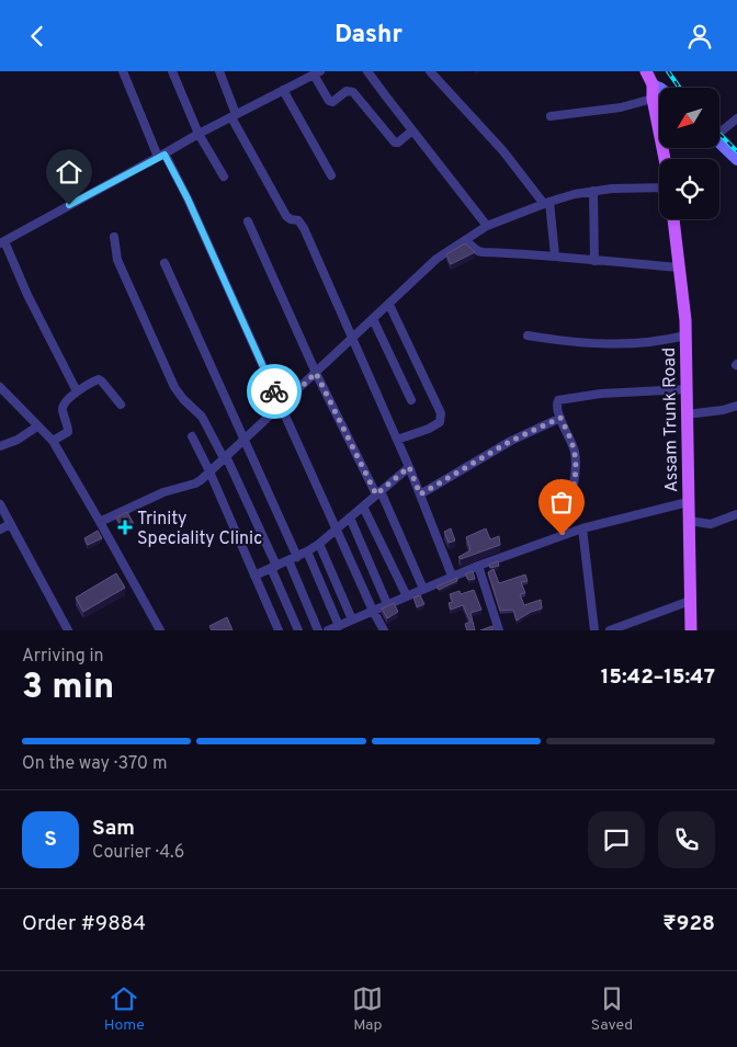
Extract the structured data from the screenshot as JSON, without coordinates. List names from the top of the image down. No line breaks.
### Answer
{"streets":{"main road":["Assam Trunk Road"]},"places":{"health":["Trinity Speciality Clinic"]},"north":"bottom left","page":{"header":"Dashr","heading":["3 min","Arriving in","15:42–15:47"],"panel":["Sam","Courier · 4.6","Order #9884","₹928"],"bar":"On the way · 370 m","round":"S","tabs":["Home","Map","Saved"]}}
